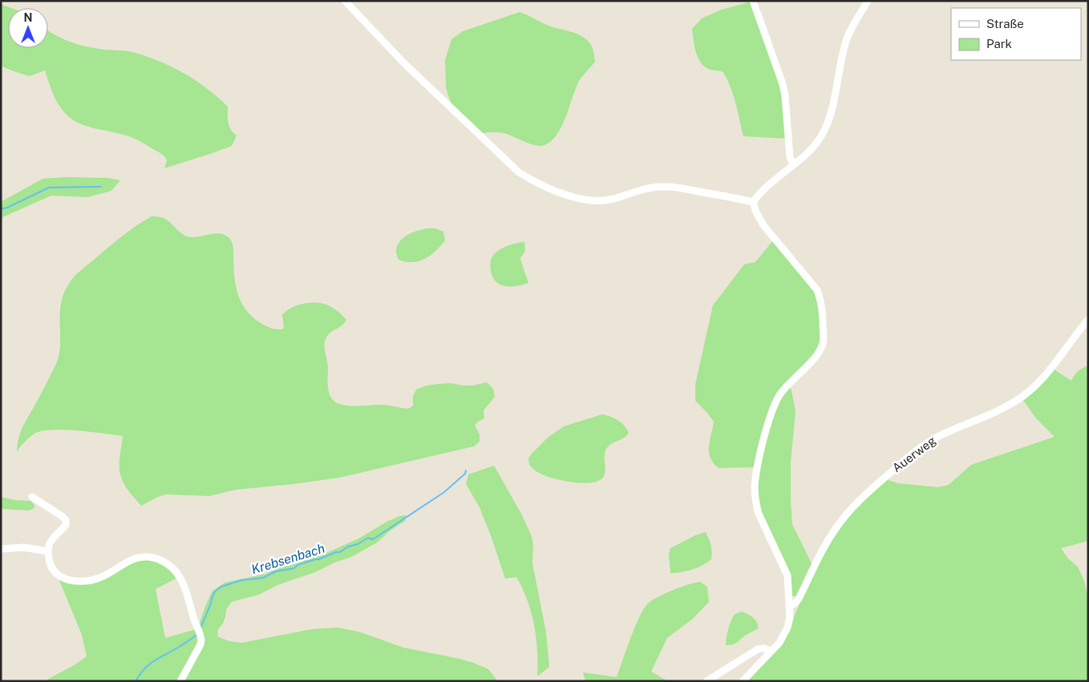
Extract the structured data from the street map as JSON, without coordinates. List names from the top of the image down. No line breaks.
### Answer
{"streets":{"street":["Auerweg"]},"water":["Krebsenbach"],"legend":["Straße","Park"],"north":"top"}
